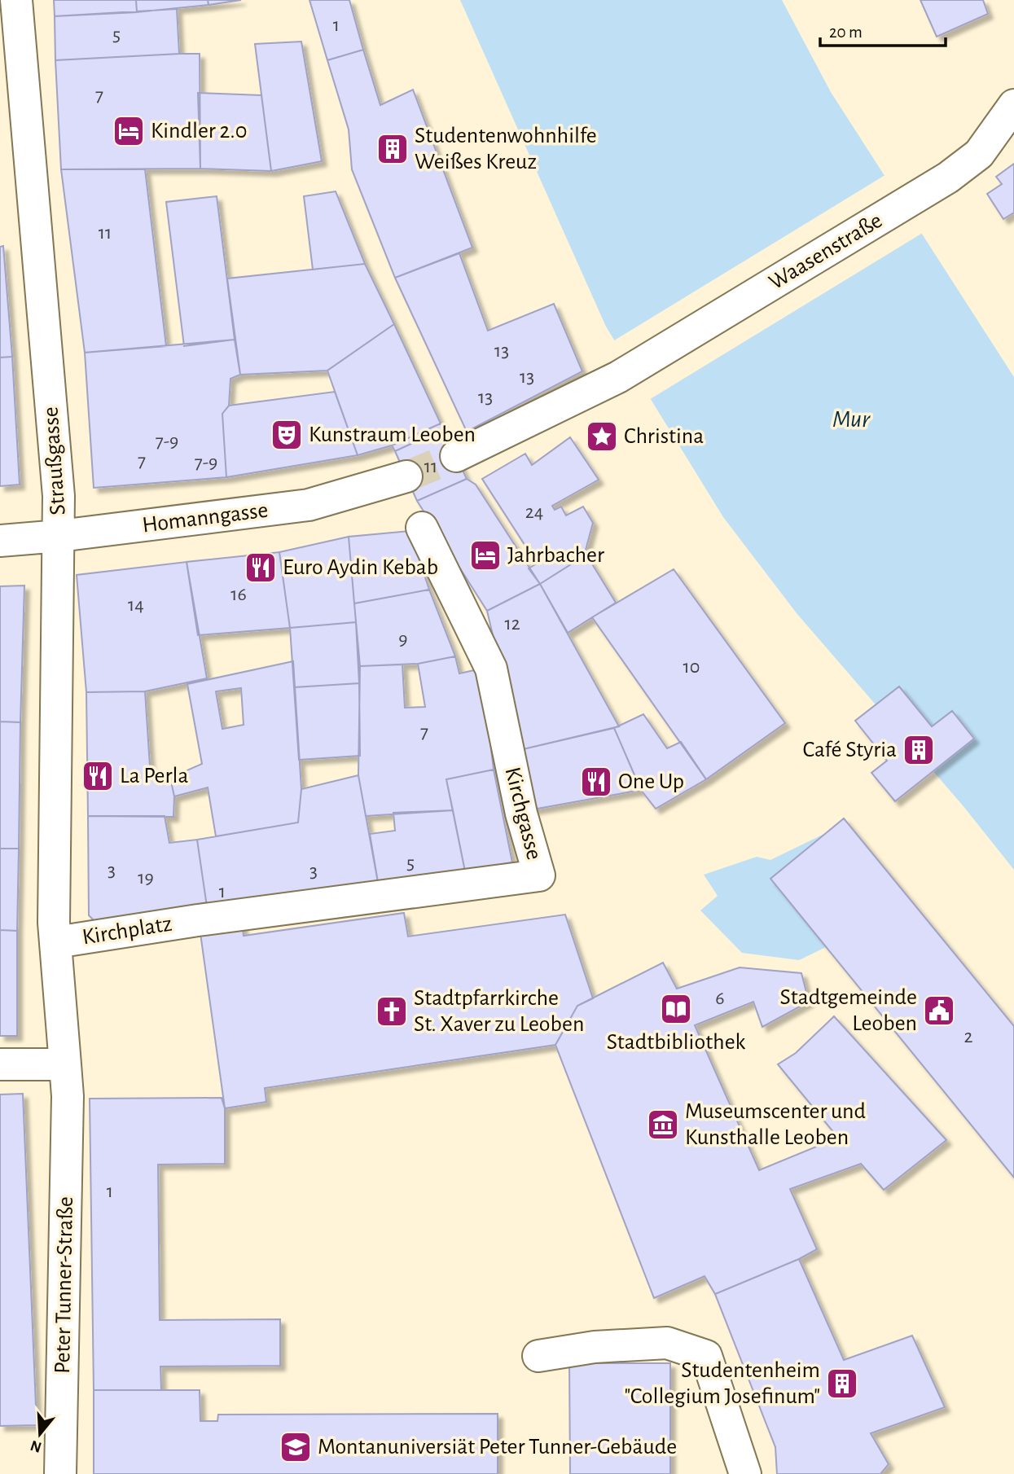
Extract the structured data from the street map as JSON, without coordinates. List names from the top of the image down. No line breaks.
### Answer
{"streets":{"street":["Waasenstraße","Straußgasse","Homanngasse","Kirchgasse","Kirchplatz","Peter Tunner-Straße"]},"crossings":[["Straußgasse","Homanngasse"],["Straußgasse","Kirchplatz"],["Kirchgasse","Kirchplatz"],["Kirchplatz","Peter Tunner-Straße"]],"water":["Mur"],"places":{"hotel":["Kindler 2.0","Jahrbacher"],"building":["Studentenwohnhilfe Weißes Kreuz","Café Styria","Studentenheim \"Collegium Josefinum\""],"theatre":["Kunstraum Leoben"],"place":["Christina"],"restaurant":["Euro Aydin Kebab","La Perla","One Up"],"library":["Stadtbibliothek"],"public building":["Stadtgemeinde Leoben"],"church":["Stadtpfarrkirche St. Xaver zu Leoben"],"museum":["Museumscenter und Kunsthalle Leoben"],"school or university":["Montanuniversiät Peter Tunner-Gebäude"]},"house_numbers":["1","5","7","11","13","13","13","7-9","7","7-9","11","24","16","14","12","9","10","7","5","3","3","19","1","6","2","1"],"scale_bar":"20 m","north":"bottom"}
